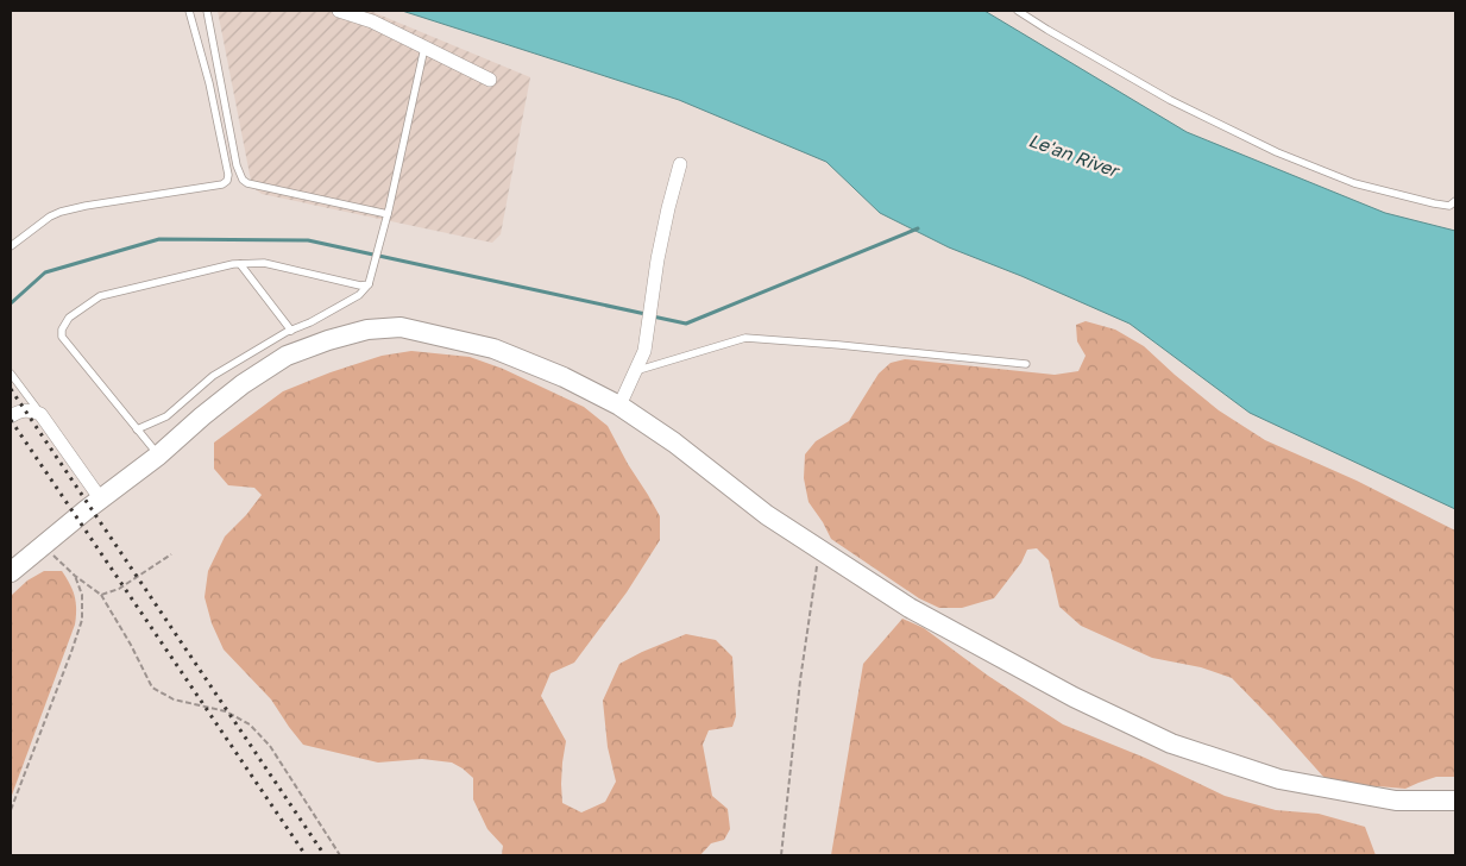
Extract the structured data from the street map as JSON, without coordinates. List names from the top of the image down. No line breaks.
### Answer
{"water":["Le'an River"]}
